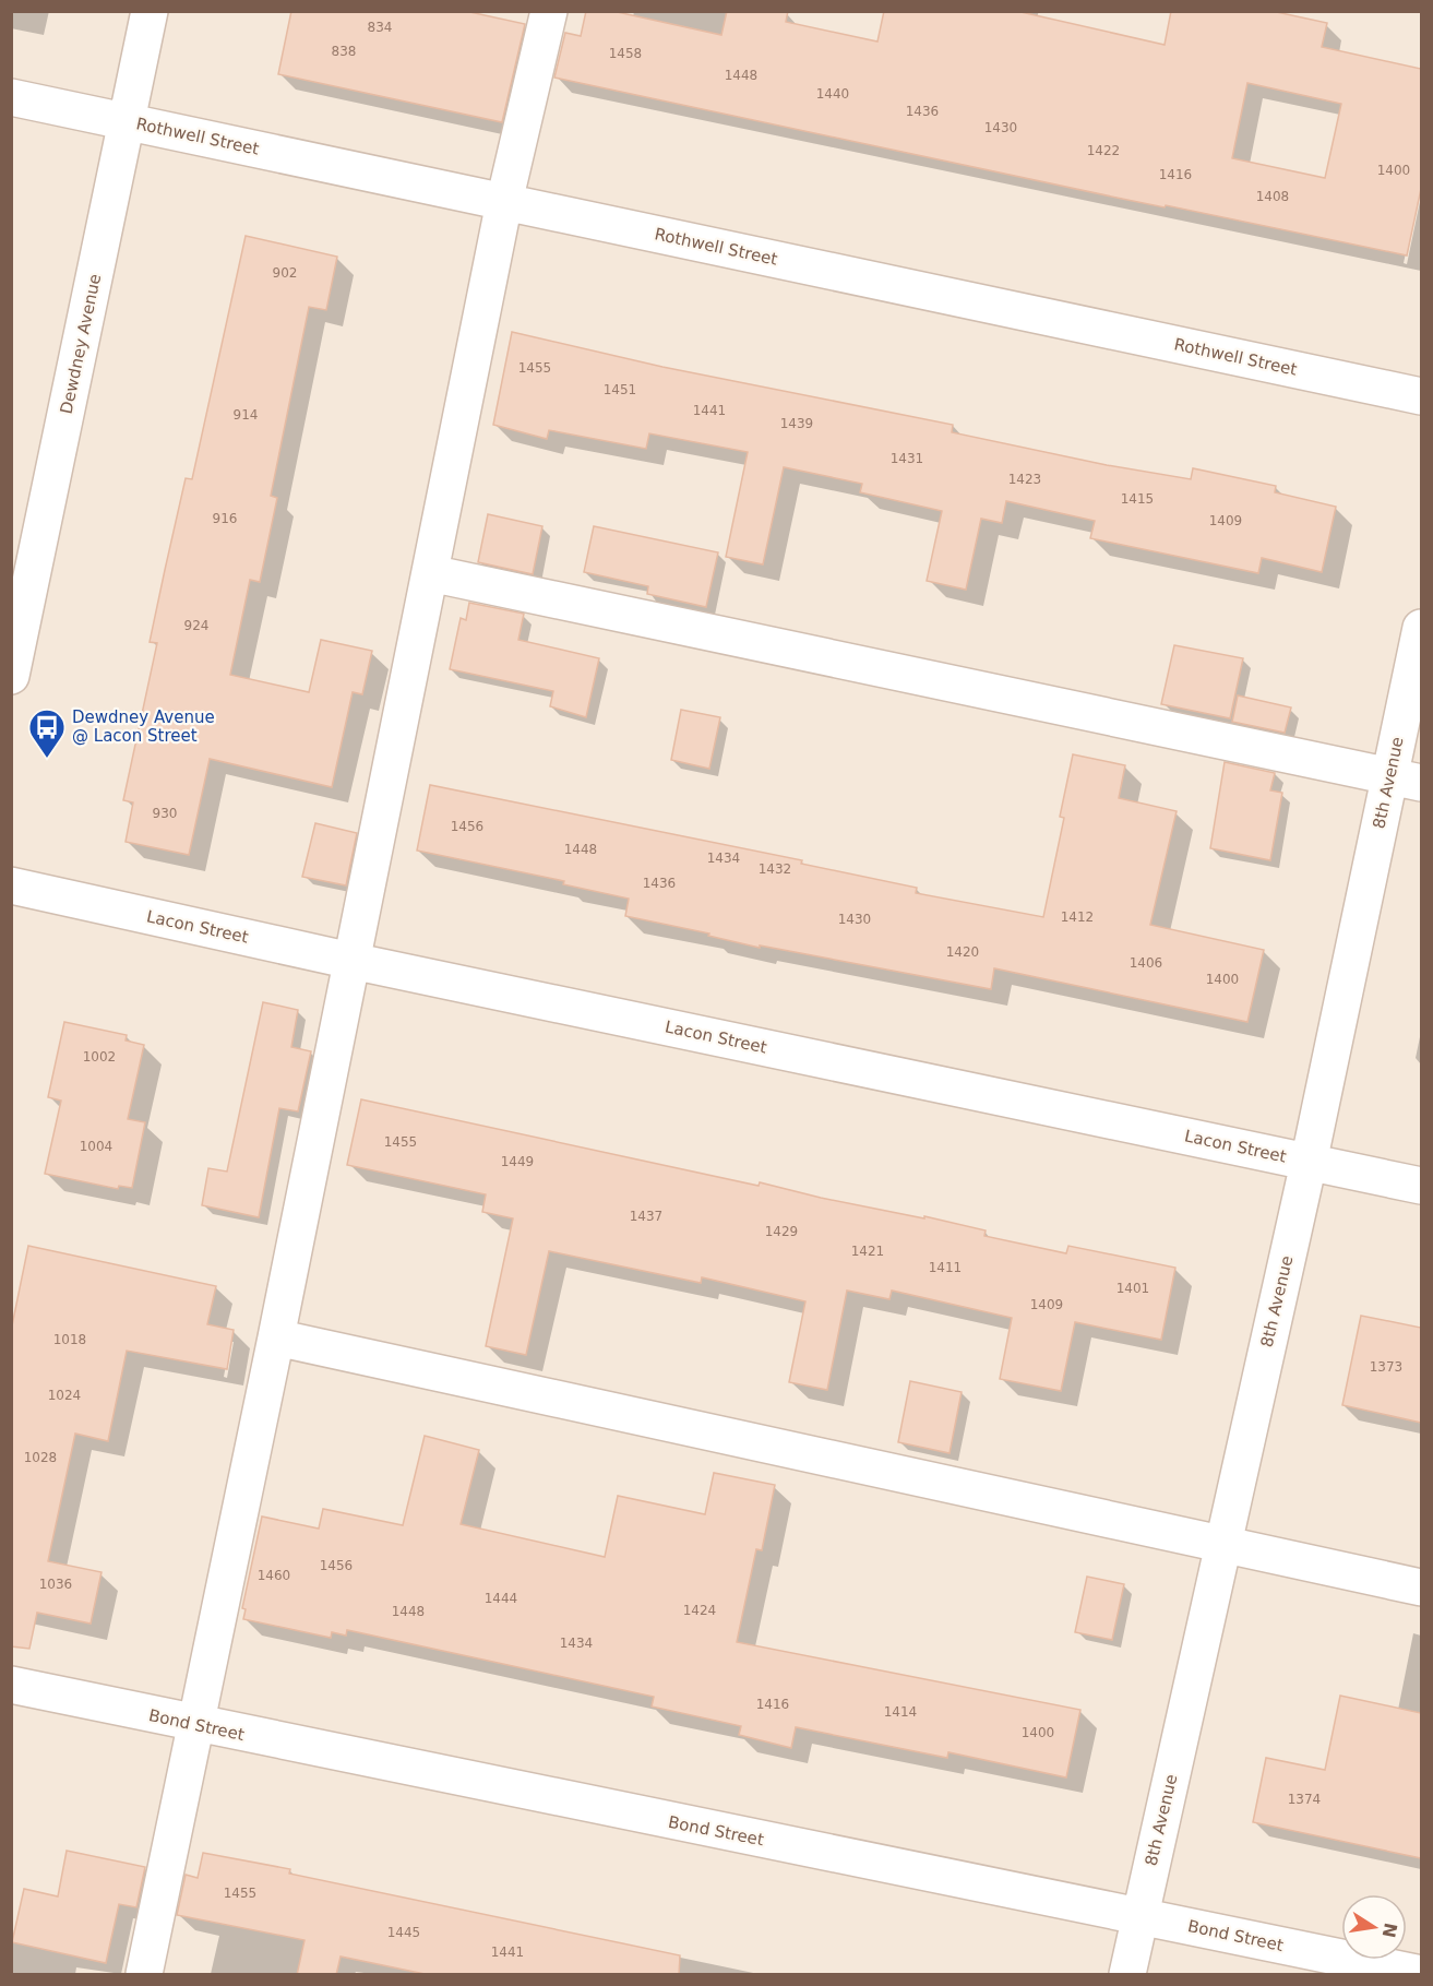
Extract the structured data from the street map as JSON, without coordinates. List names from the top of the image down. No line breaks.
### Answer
{"streets":{"street":["Rothwell Street","Dewdney Avenue","8th Avenue","Lacon Street","Bond Street"]},"crossings":[["Rothwell Street","Dewdney Avenue"],["8th Avenue","Lacon Street"],["8th Avenue","Bond Street"]],"places":{"bus stop":["Dewdney Avenue @ Lacon Street"]},"house_numbers":["834","838","1458","1448","1440","1436","1430","1422","1400","1416","1408","902","1455","1451","1441","914","1439","1431","1423","1415","916","1409","924","930","1456","1448","1434","1432","1436","1412","1430","1420","1406","1400","1002","1455","1004","1449","1437","1429","1421","1411","1401","1409","1018","1373","1024","1028","1456","1460","1036","1444","1424","1448","1434","1416","1414","1400","1374","1455","1445","1441"],"north":"right"}
